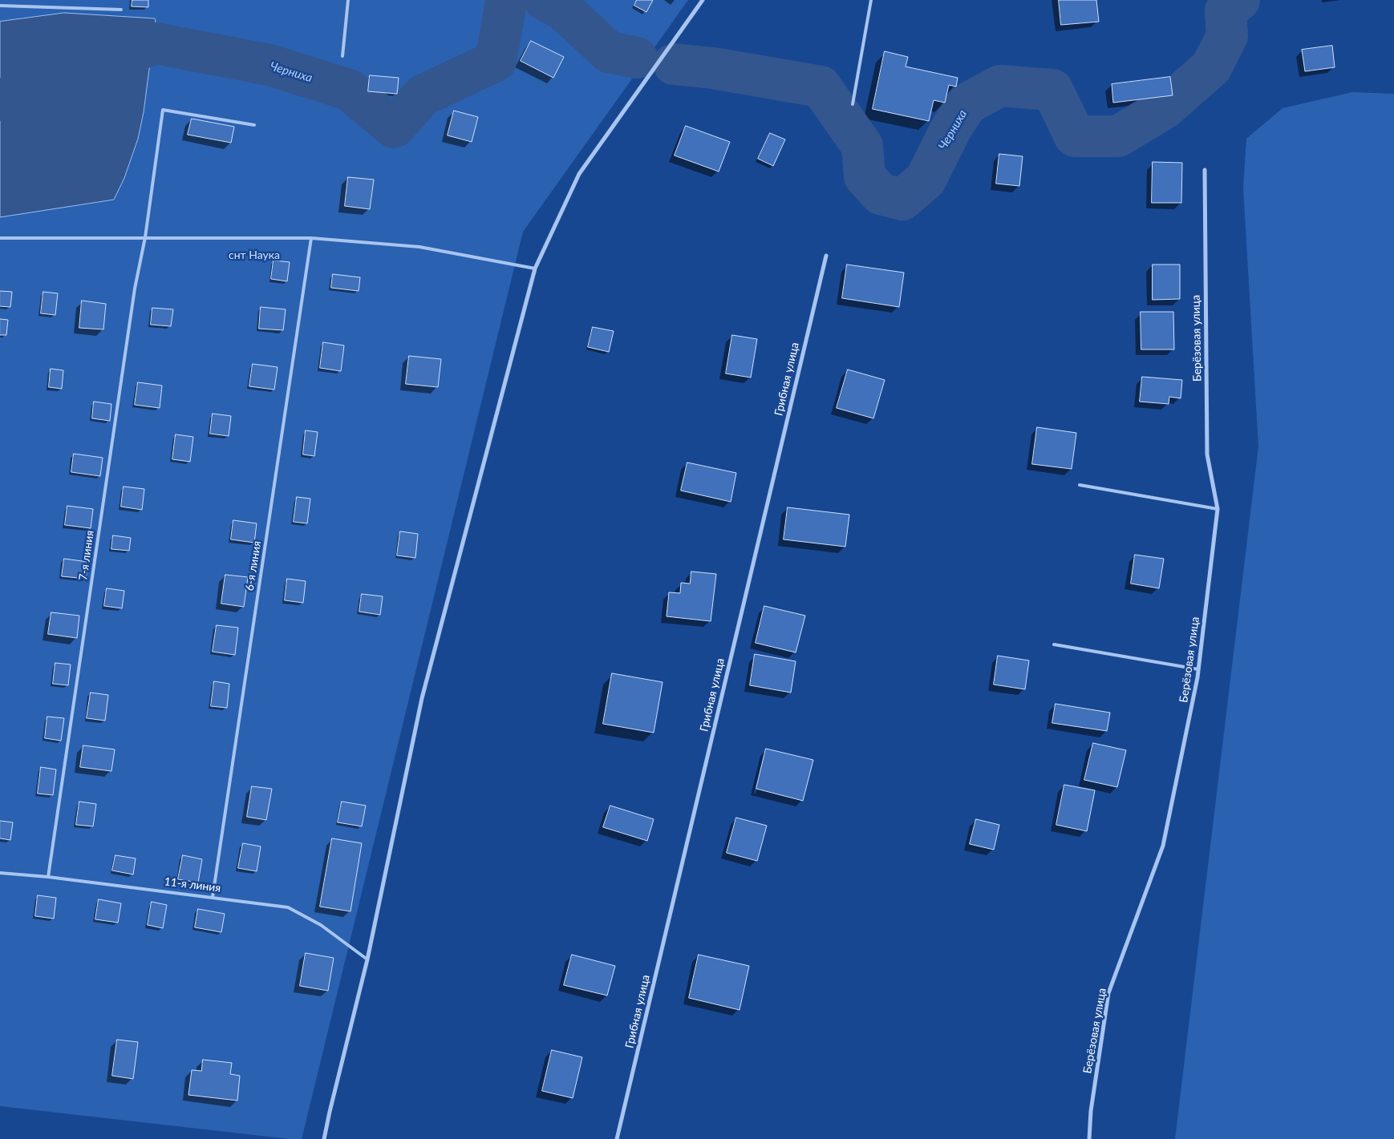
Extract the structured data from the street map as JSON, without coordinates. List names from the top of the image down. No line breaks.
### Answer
{"streets":{"street":["Берёзовая улица","Грибная улица"],"lane":["7-я линия","6-я линия","11-я линия"]},"crossings":[["7-я линия","11-я линия"],["6-я линия","11-я линия"]],"water":["Черниха"],"parks":["снт Наука"]}
